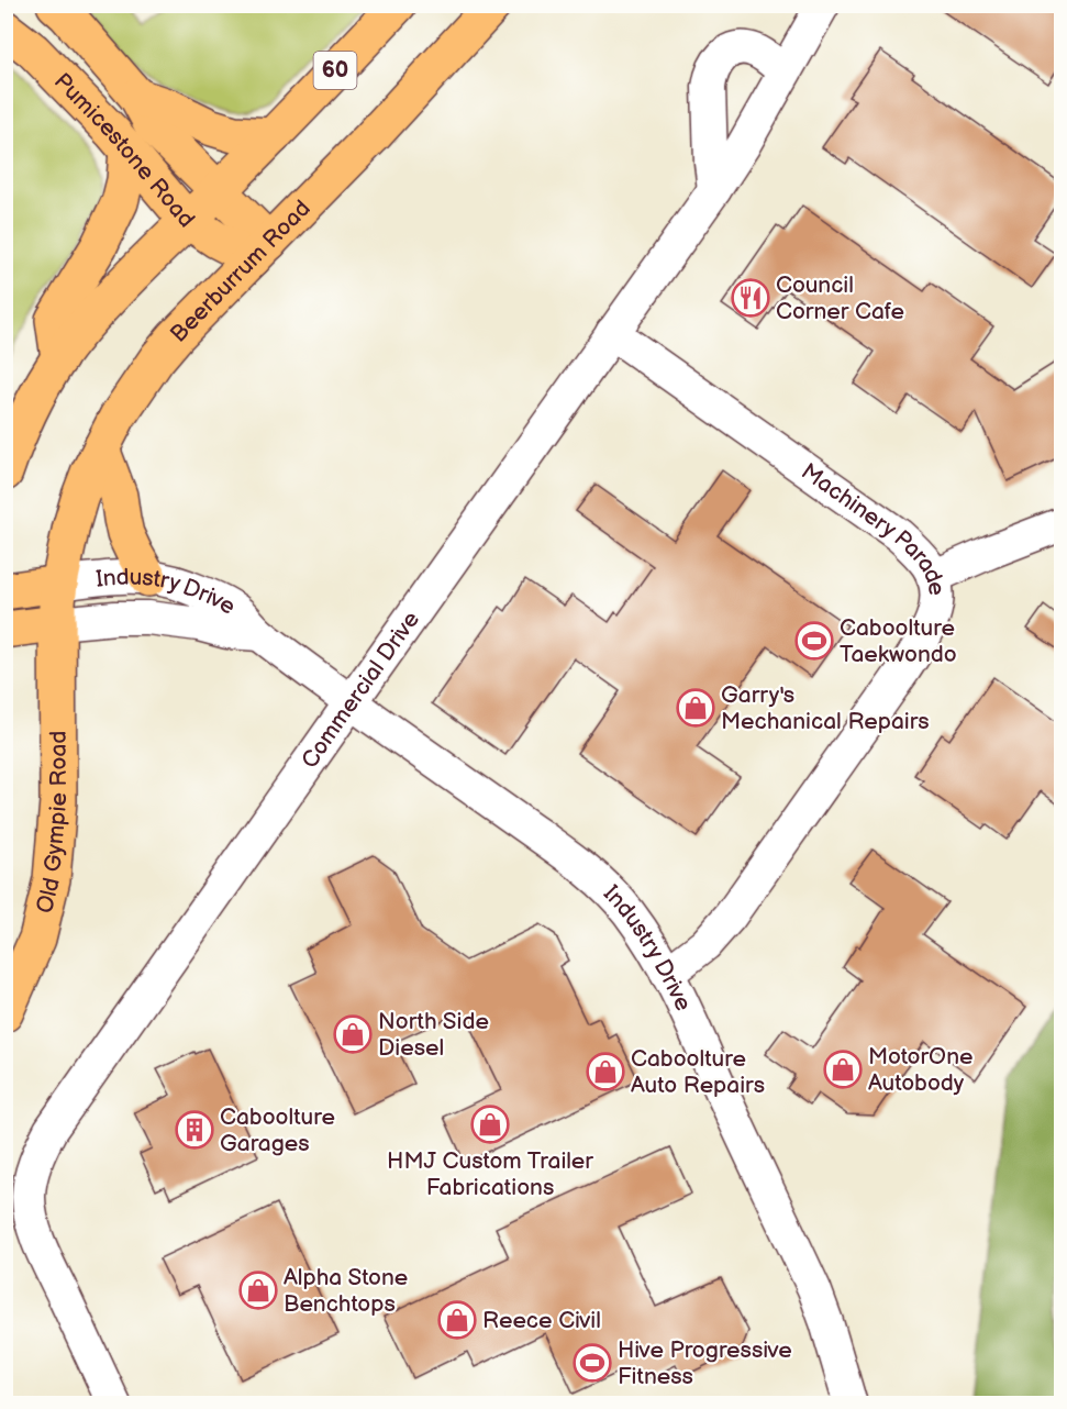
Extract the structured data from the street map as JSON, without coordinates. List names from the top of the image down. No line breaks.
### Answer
{"streets":{"main road":["60","Pumicestone Road","Beerburrum Road","Old Gympie Road"],"street":["Machinery Parade","Industry Drive","Commercial Drive"]},"crossings":[["60","Pumicestone Road"],["Pumicestone Road","Beerburrum Road"],["Beerburrum Road","Industry Drive"],["Beerburrum Road","Old Gympie Road"],["Machinery Parade","Industry Drive"],["Machinery Parade","Commercial Drive"],["Industry Drive","Commercial Drive"],["Industry Drive","Old Gympie Road"]],"places":{"restaurant":["Council Corner Cafe"],"sports":["Caboolture Taekwondo","Hive Progressive Fitness"],"shop":["Garry's Mechanical Repairs","North Side Diesel","MotorOne Autobody","Caboolture Auto Repairs","HMJ Custom Trailer Fabrications","Alpha Stone Benchtops","Reece Civil"],"building":["Caboolture Garages"]}}
